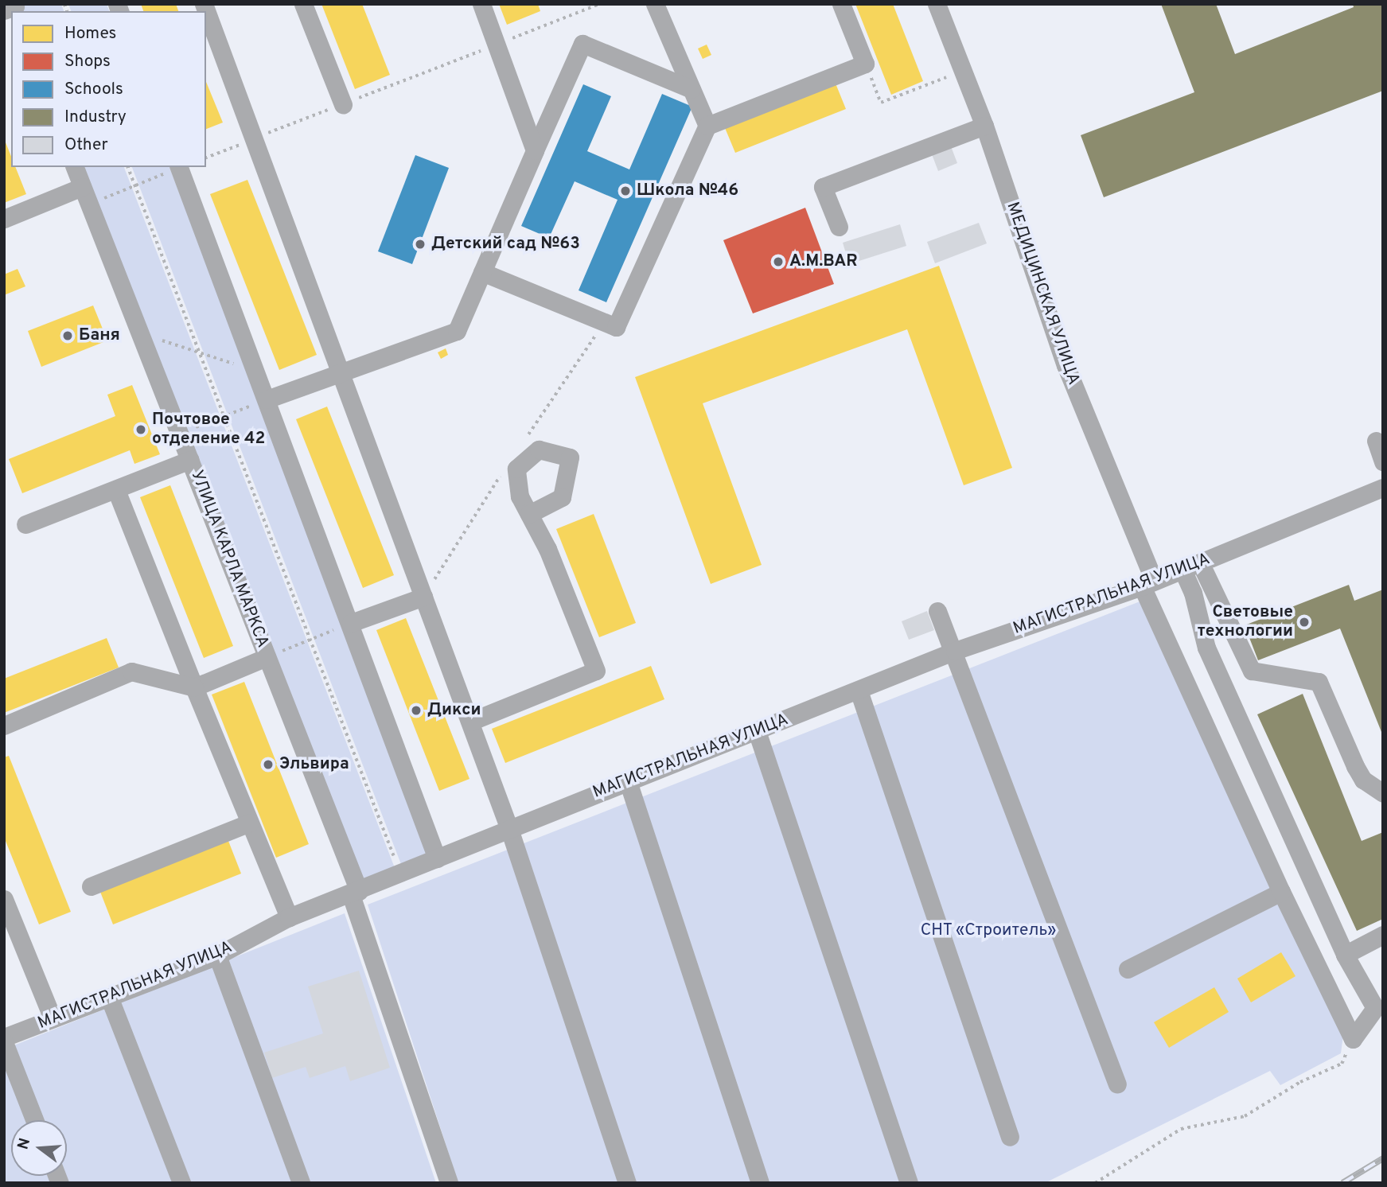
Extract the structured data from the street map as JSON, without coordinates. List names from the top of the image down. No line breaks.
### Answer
{"streets":{"street":["МЕДИЦИНСКАЯ УЛИЦА","УЛИЦА КАРЛА МАРКСА","МАГИСТРАЛЬНАЯ УЛИЦА"]},"crossings":[["МЕДИЦИНСКАЯ УЛИЦА","МАГИСТРАЛЬНАЯ УЛИЦА"],["УЛИЦА КАРЛА МАРКСА","МАГИСТРАЛЬНАЯ УЛИЦА"]],"parks":["СНТ «Строитель»"],"places":["Школа №46","Детский сад №63","А.М.BAR","Баня","Почтовое отделение 42","Световые технологии","Дикси","Эльвира"],"legend":["Homes","Shops","Schools","Industry","Other"],"north":"left"}
